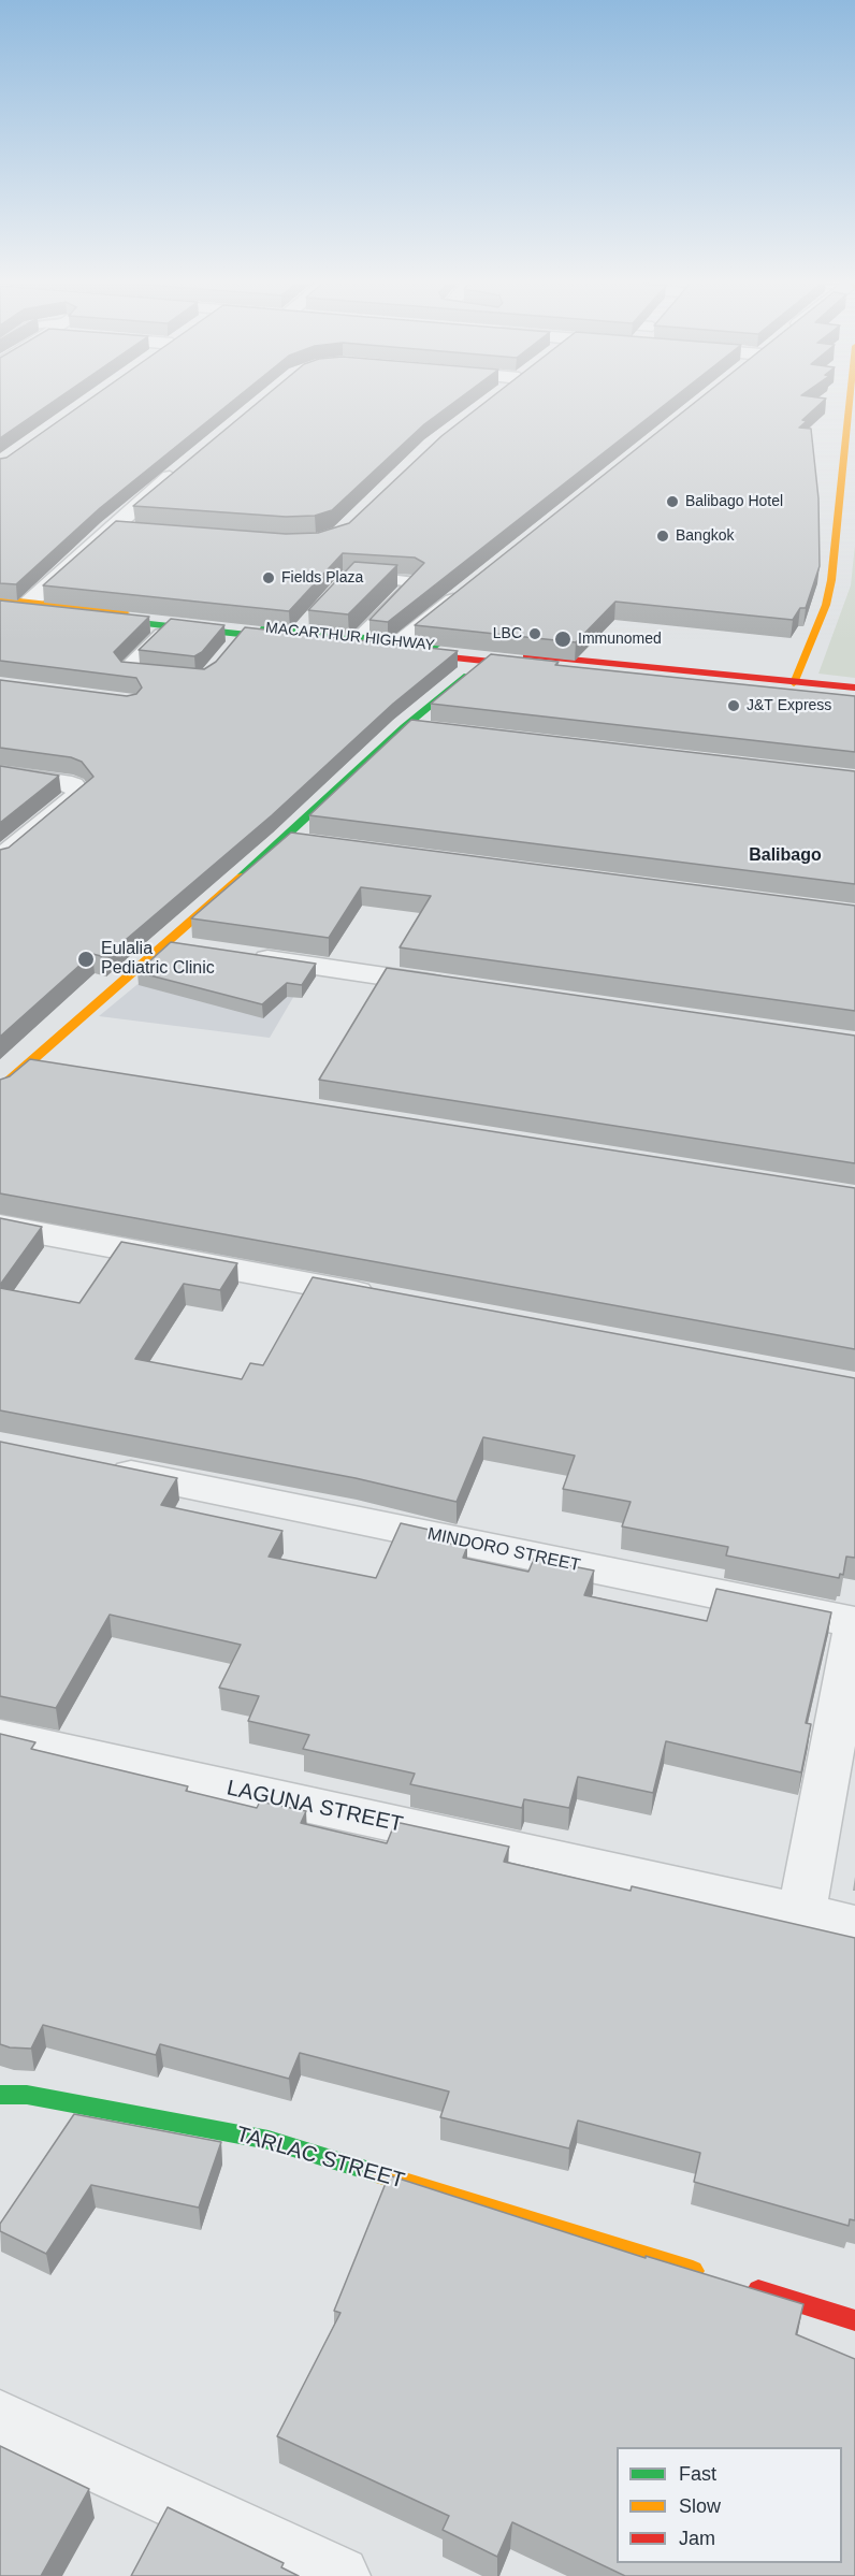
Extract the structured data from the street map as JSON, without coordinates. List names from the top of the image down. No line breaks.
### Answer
{"streets":{"main road":["MACARTHUR HIGHWAY","TARLAC STREET"],"street":["MINDORO STREET","LAGUNA STREET"]},"districts":["Balibago"],"places":["Balibago Hotel","Bangkok","Fields Plaza","LBC","Immunomed","J&T Express","Eulalia Pediatric Clinic"],"legend":["Fast","Slow","Jam"]}
